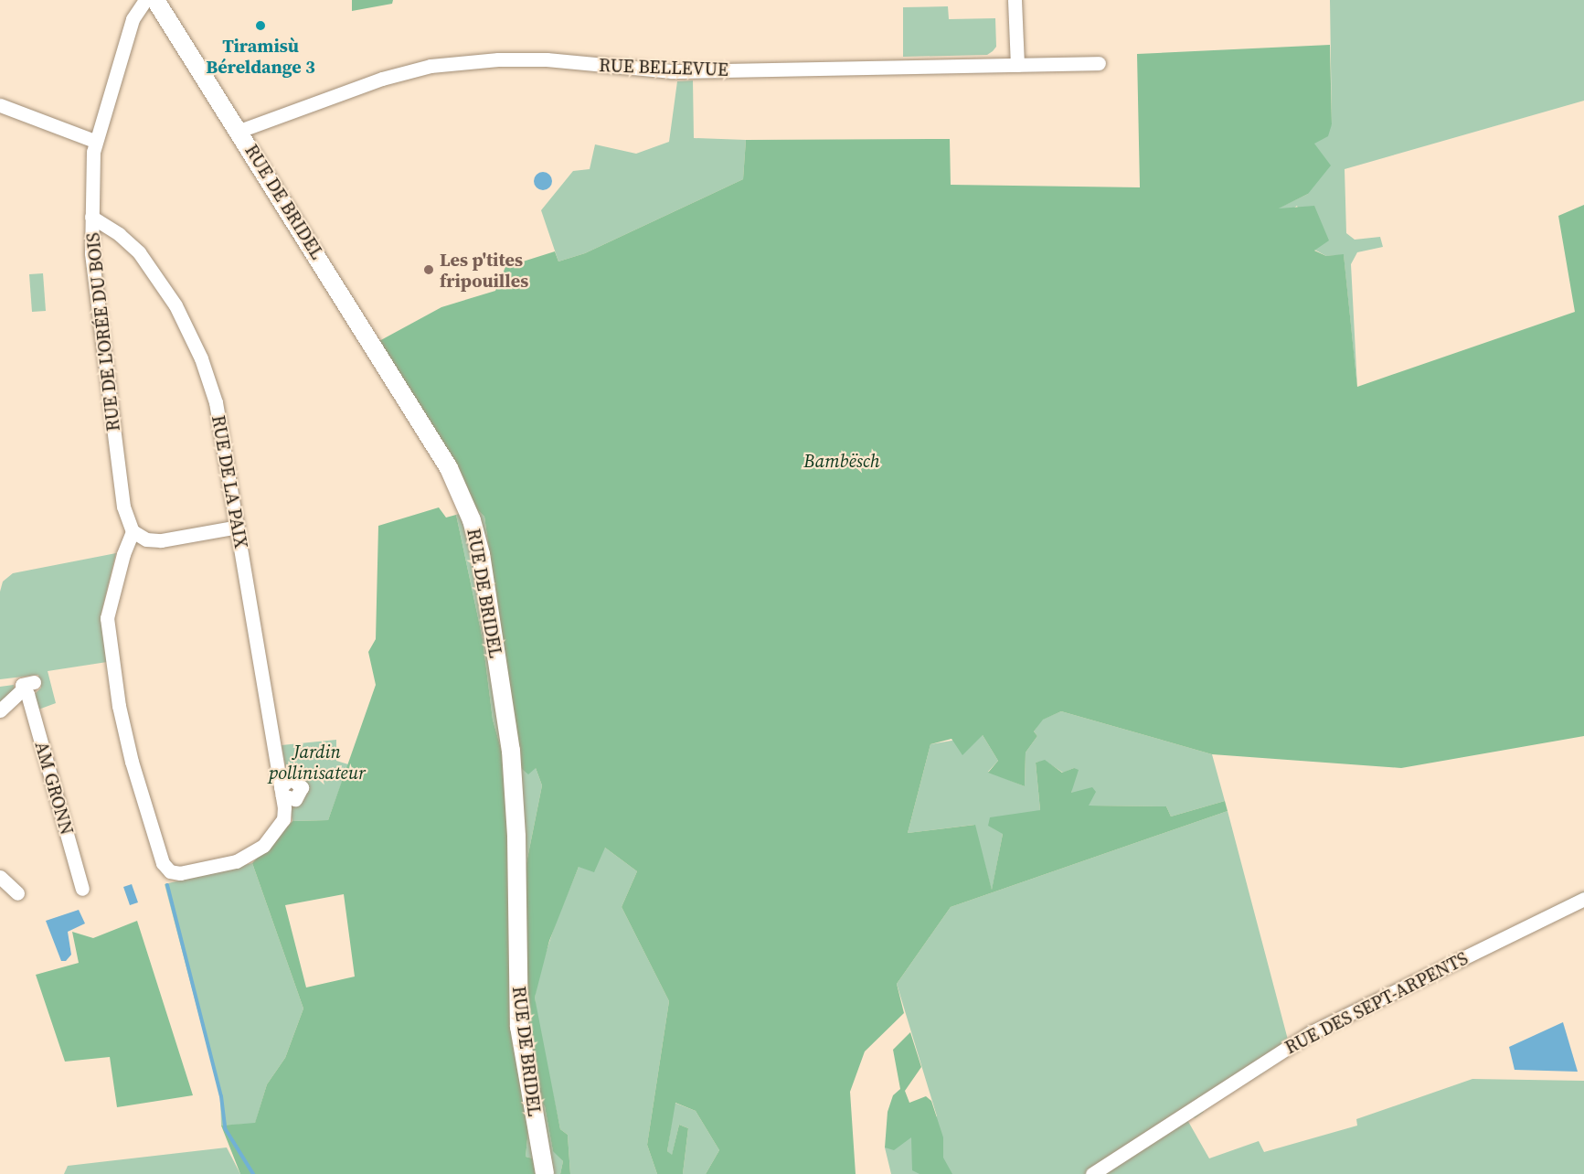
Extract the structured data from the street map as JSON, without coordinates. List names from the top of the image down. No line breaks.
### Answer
{"streets":{"main road":["RUE DE BRIDEL"],"street":["RUE BELLEVUE","RUE DE L'ORÉE DU BOIS","RUE DE LA PAIX","AM GRONN","RUE DES SEPT-ARPENTS"]},"crossings":[["RUE BELLEVUE","RUE DE BRIDEL"],["RUE DE L'ORÉE DU BOIS","RUE DE LA PAIX"]],"parks":["Bambësch","Jardin pollinisateur"],"places":["Tiramisù Béreldange 3","Les p'tites fripouilles"]}
